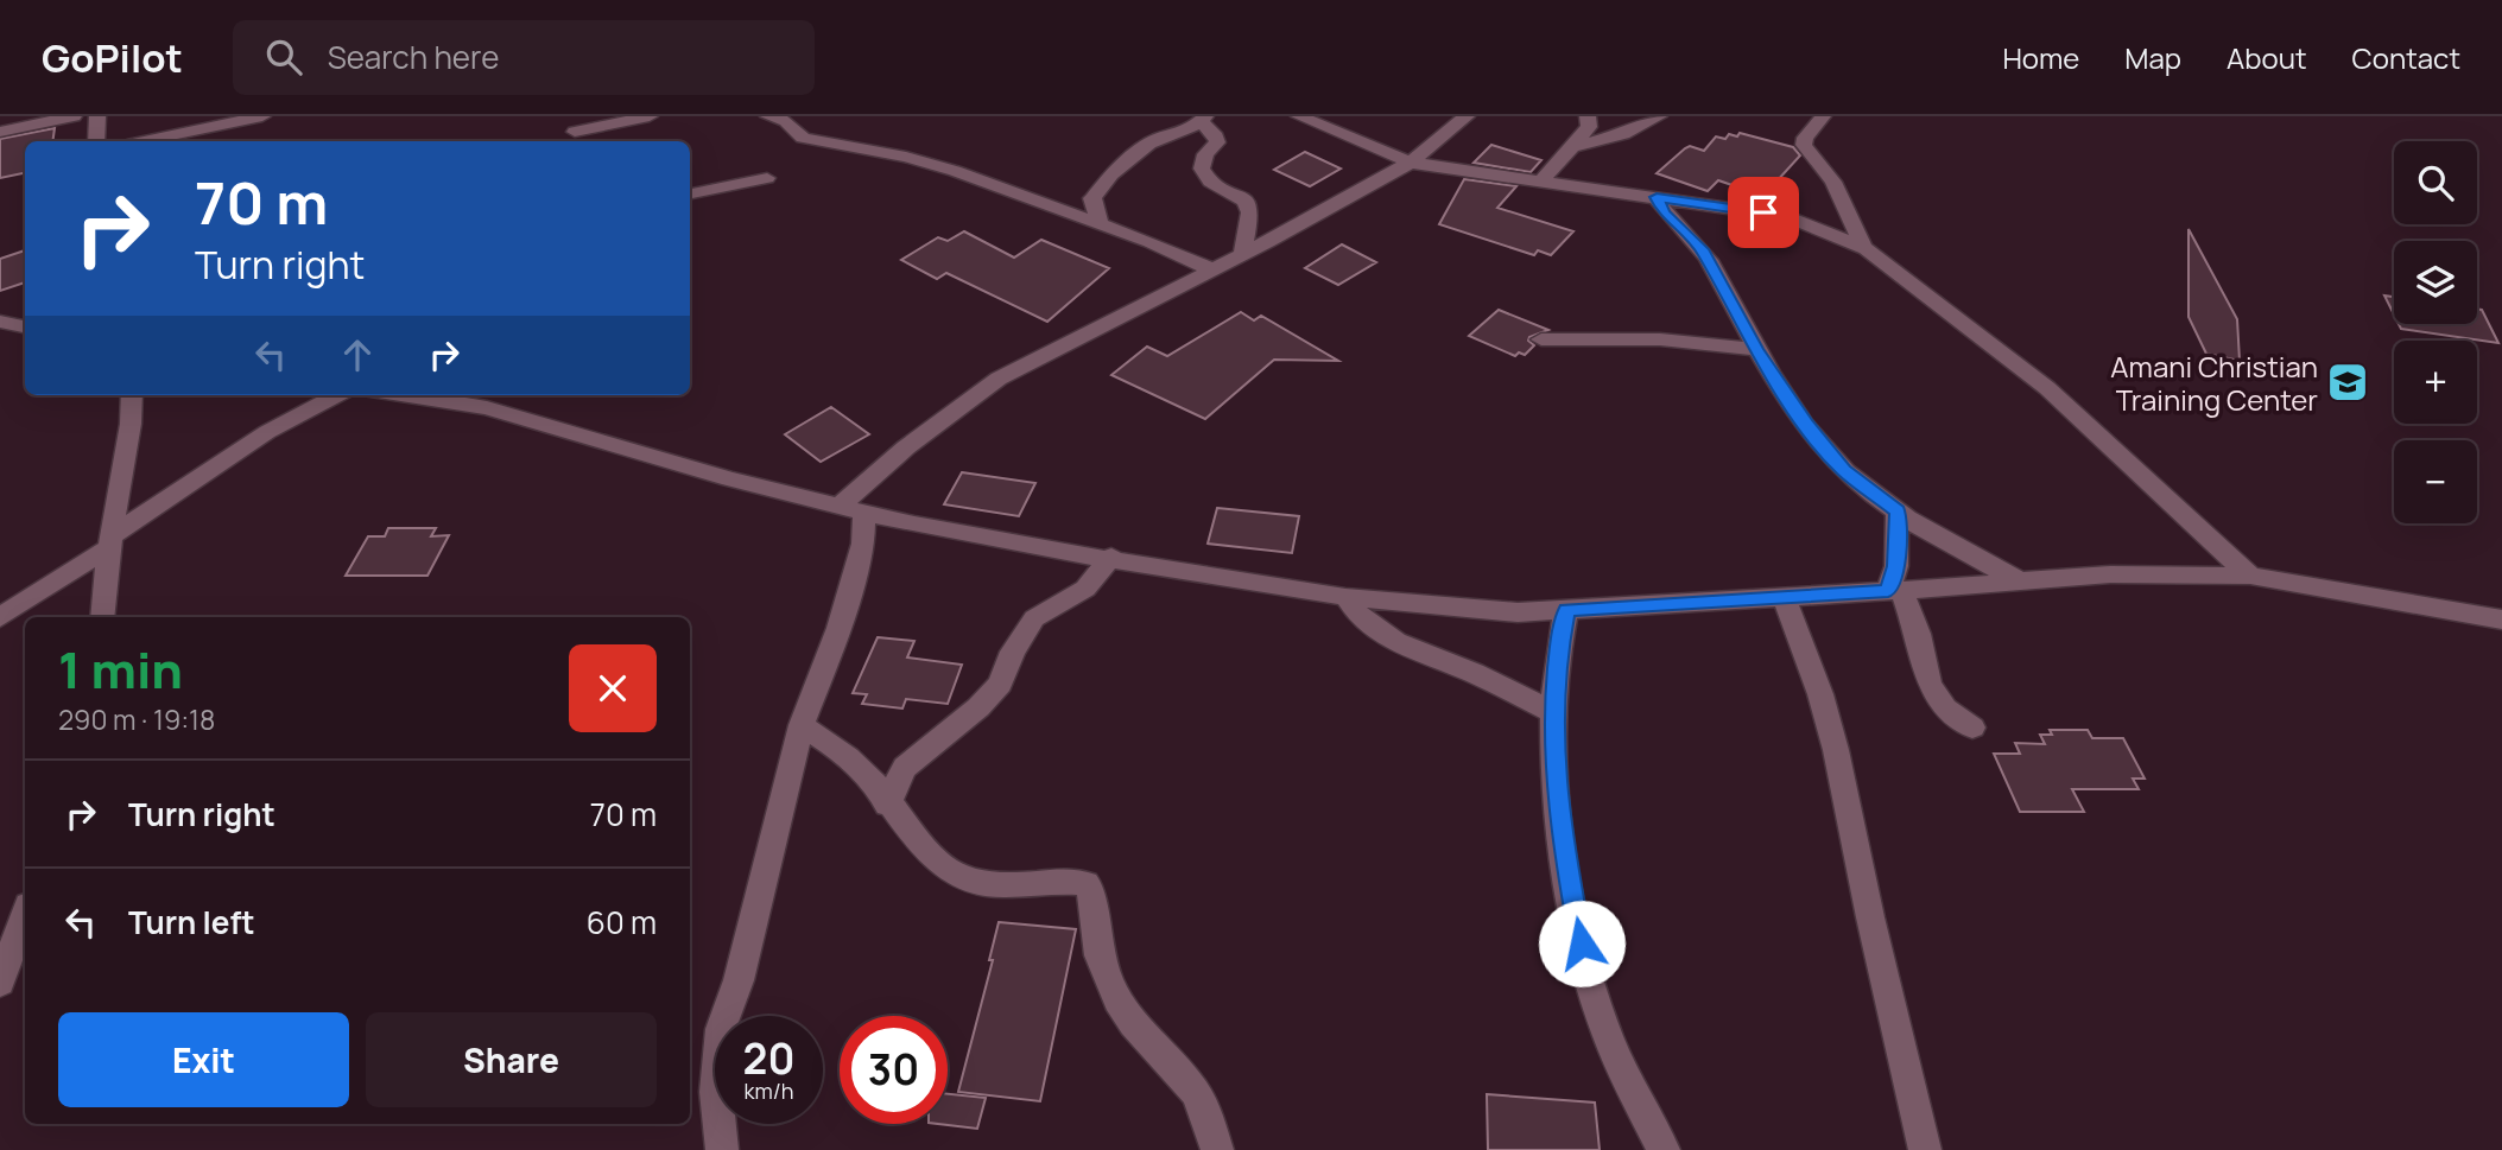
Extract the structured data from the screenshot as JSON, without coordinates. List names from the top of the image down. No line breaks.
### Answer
{"places":{"school or university":["Amani Christian Training Center"]},"page":{"header":"GoPilot","search":"Search here","nav":["Home","Map","About","Contact"],"map_buttons":["+","−"],"turn":["70 m","Turn right"],"heading":["1 min","290 m · 19:18"],"list":[{"name":"Turn right","value":"70 m"},{"name":"Turn left","value":"60 m"}],"buttons":["Exit","Share"],"speed":"20 km/h","limit":"30"}}
